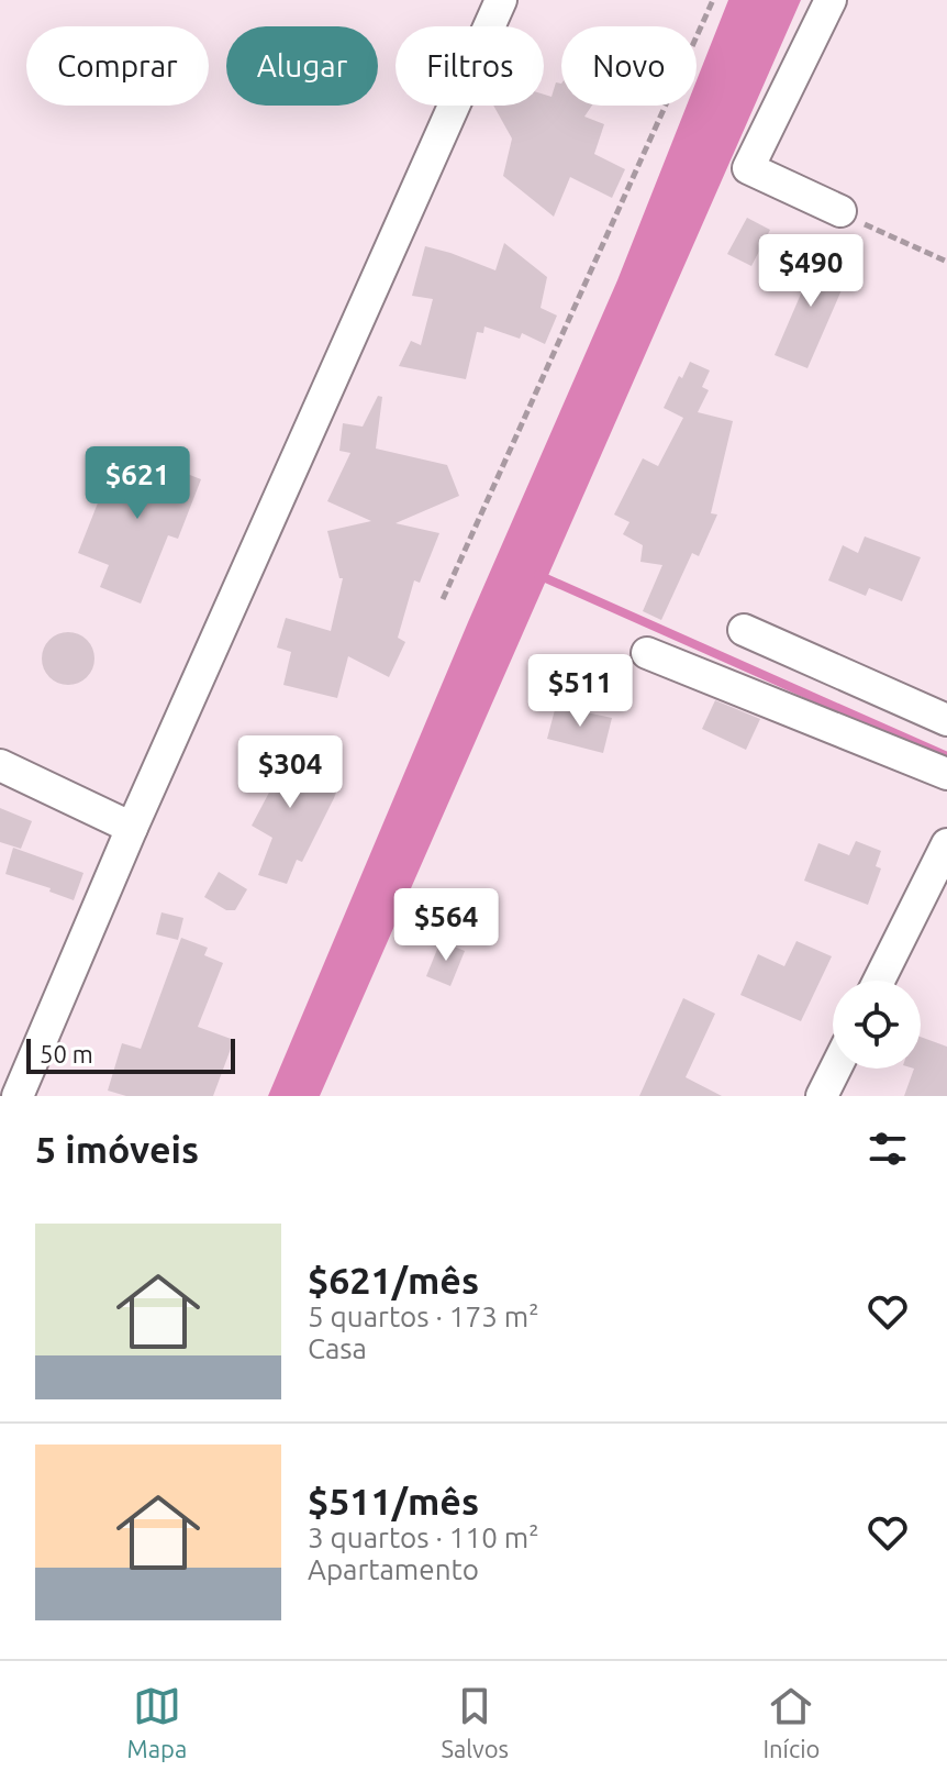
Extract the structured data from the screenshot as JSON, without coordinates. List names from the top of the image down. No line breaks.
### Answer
{"scale_bar":"50 m","page":{"chip":["Comprar","Alugar","Filtros","Novo"],"price":["$490","$621","$511","$304","$564"],"scale":"50 m","heading":"5 imóveis","list":[{"name":"$621/mês","note":"5 quartos · 173 m² · Casa"},{"name":"$511/mês","note":"3 quartos · 110 m² · Apartamento"}],"tabs":["Mapa","Salvos","Início"]}}
